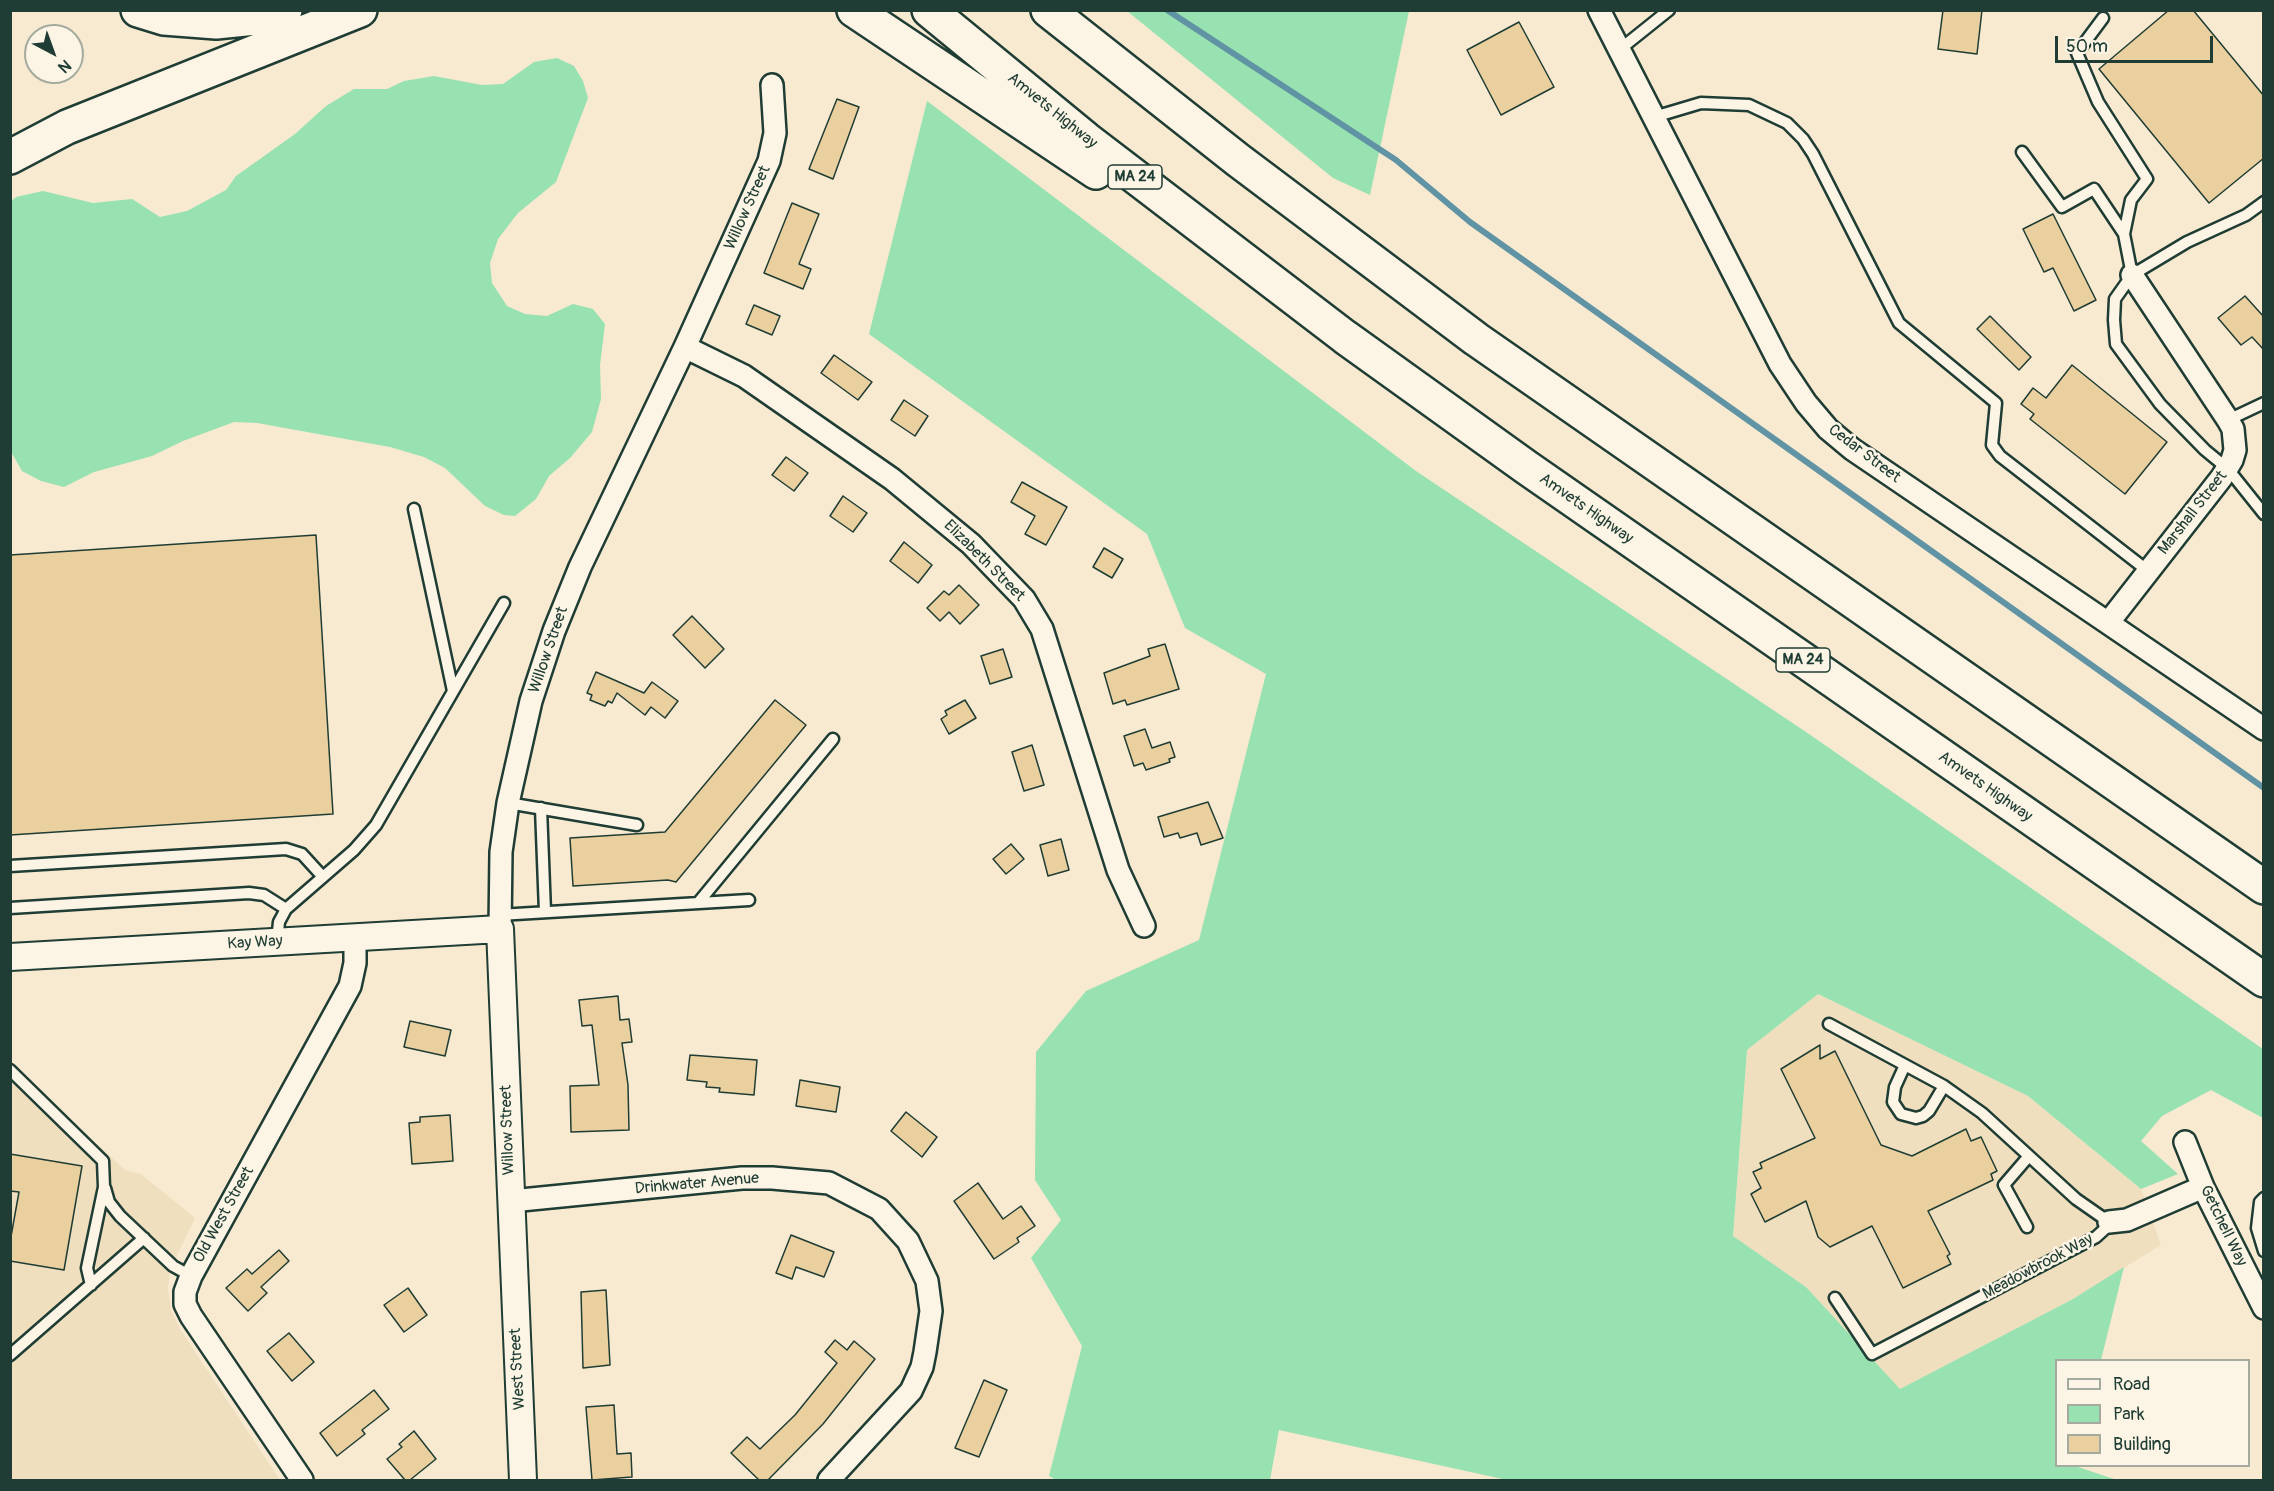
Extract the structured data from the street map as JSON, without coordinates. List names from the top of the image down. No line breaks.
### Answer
{"streets":{"highway":["Amvets Highway","MA 24"],"street":["Willow Street","Cedar Street","Marshall Street","Elizabeth Street","Kay Way","Drinkwater Avenue","Old West Street","Getchell Way","Meadowbrook Way","West Street"]},"crossings":[["Willow Street","Elizabeth Street"],["Willow Street","Kay Way"],["Willow Street","Drinkwater Avenue"],["Willow Street","West Street"],["Cedar Street","Marshall Street"],["Kay Way","Old West Street"],["Getchell Way","Meadowbrook Way"]],"legend":["Road","Park","Building"],"scale_bar":"50 m","north":"bottom right"}
